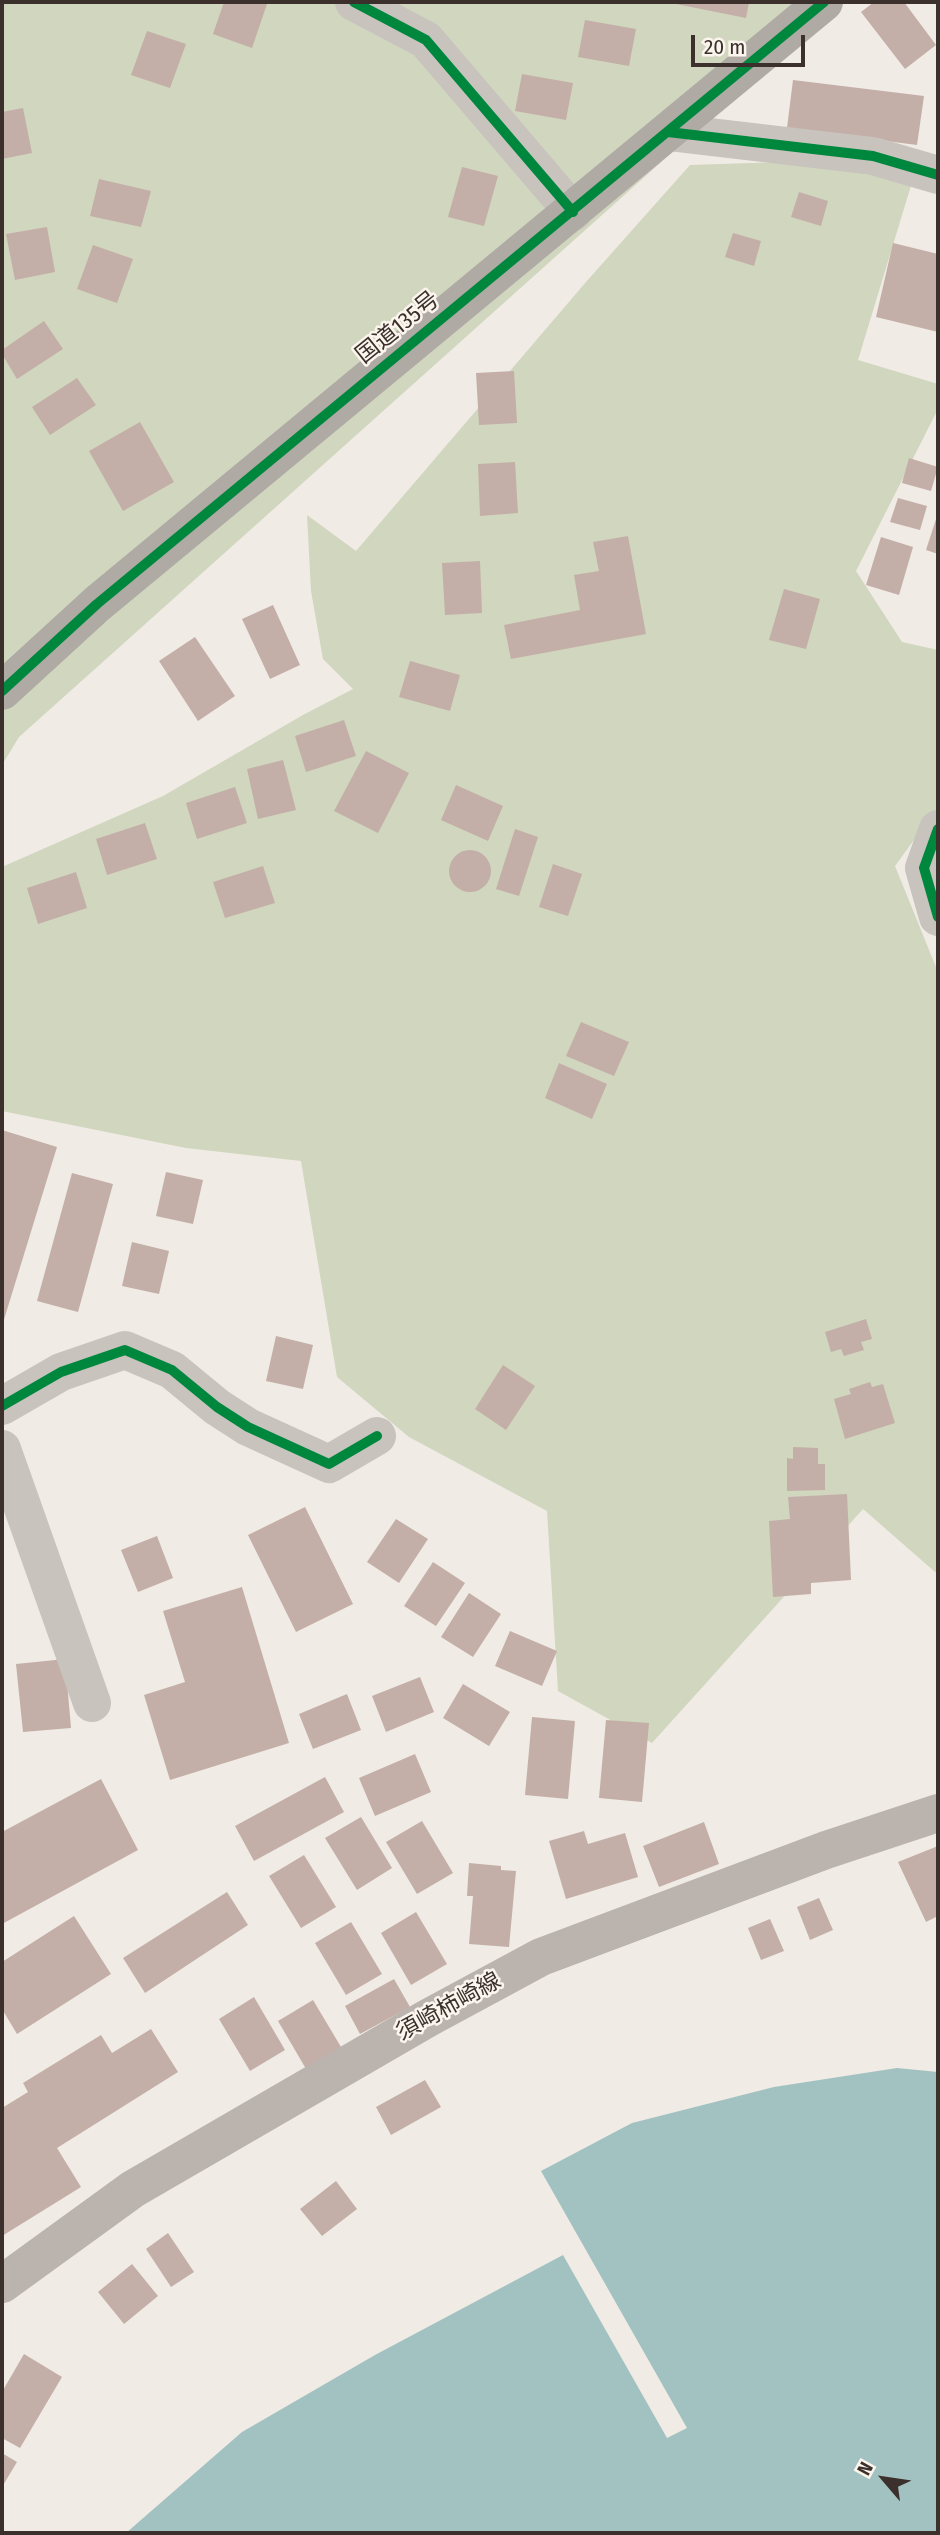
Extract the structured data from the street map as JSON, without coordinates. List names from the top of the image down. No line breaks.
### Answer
{"streets":{"highway":["国道135号"],"main road":["須崎柿崎線"]},"scale_bar":"20 m","north":"top left"}
